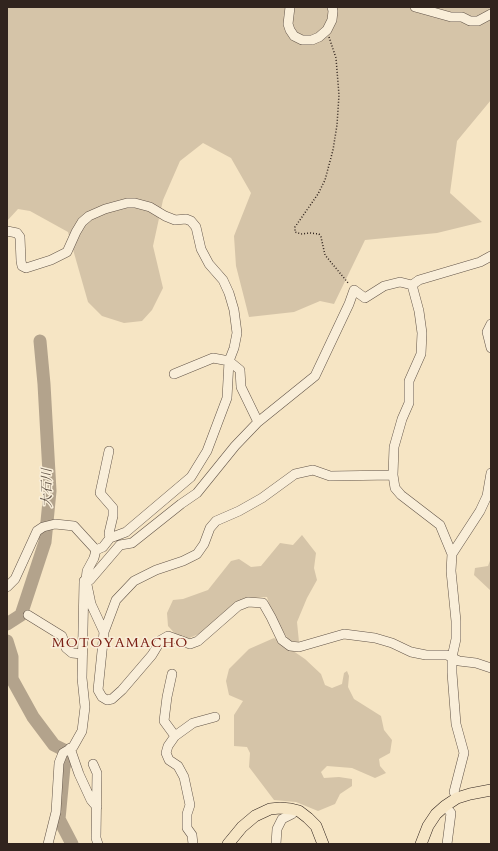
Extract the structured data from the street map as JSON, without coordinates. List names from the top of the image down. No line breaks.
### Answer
{"districts":["MOTOYAMACHO"],"water":["大石川"]}
